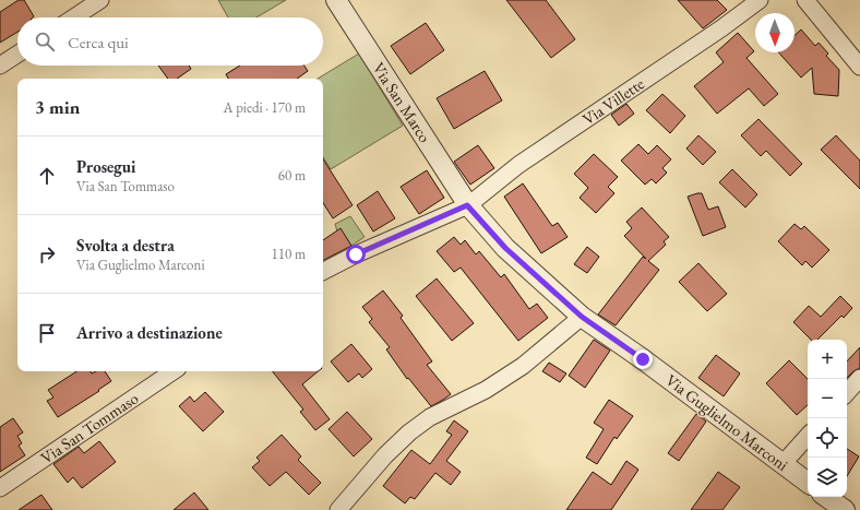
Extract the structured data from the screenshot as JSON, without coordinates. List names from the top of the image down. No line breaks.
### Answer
{"streets":{"street":["Via Villette","Via San Marco","Via Guglielmo Marconi","Via San Tommaso"]},"crossings":[["Via Villette","Via San Marco"],["Via Villette","Via Guglielmo Marconi"],["Via San Marco","Via Guglielmo Marconi"]],"north":"bottom","page":{"search":"Cerca qui","heading":["3 min","A piedi · 170 m"],"list":[["Prosegui","Via San Tommaso","60 m"],["Svolta a destra","Via Guglielmo Marconi","110 m"],"Arrivo a destinazione"],"map_buttons":["+","−"]}}
